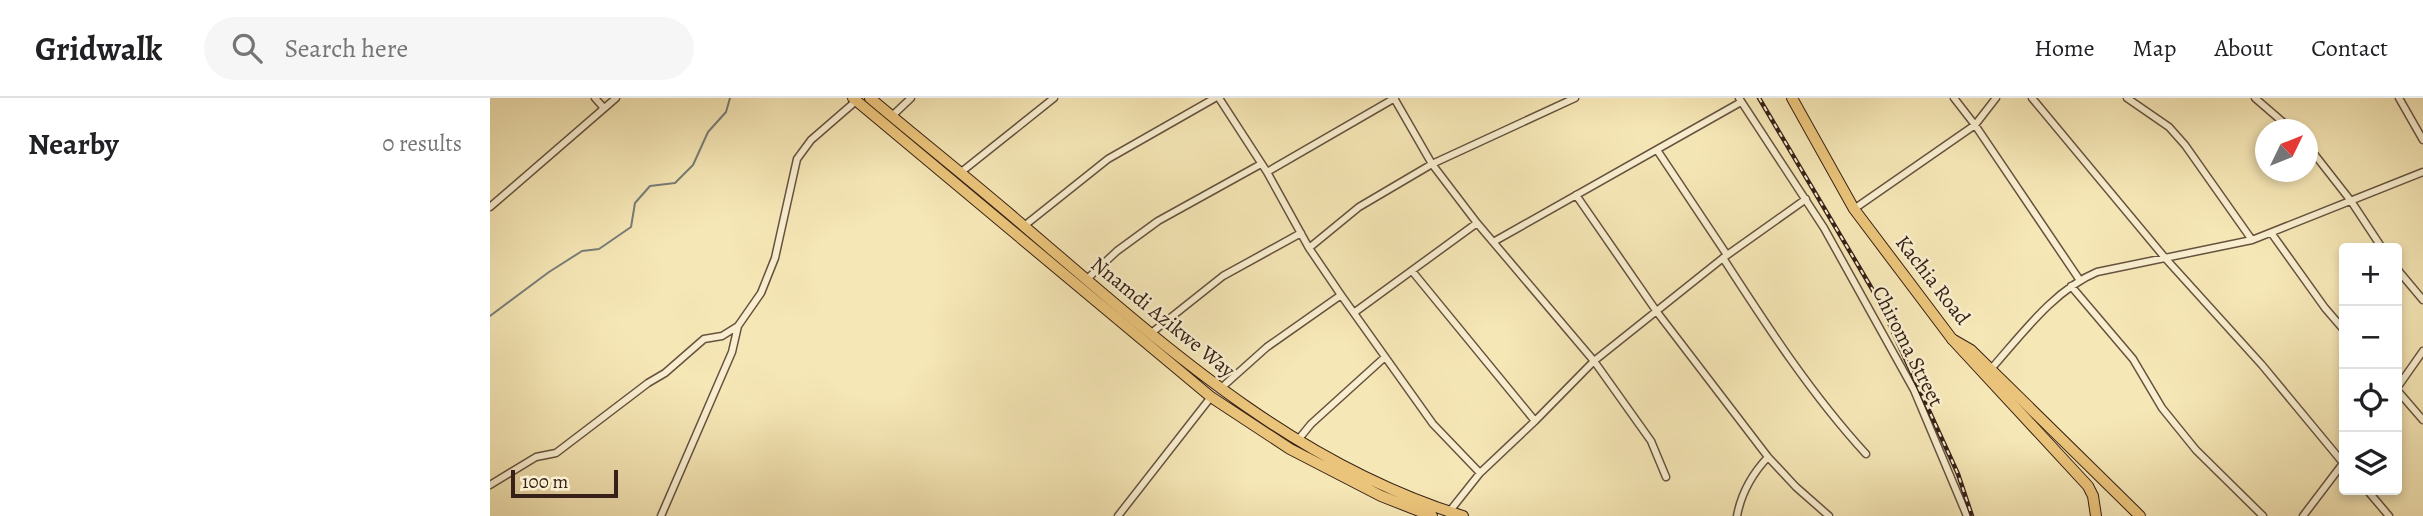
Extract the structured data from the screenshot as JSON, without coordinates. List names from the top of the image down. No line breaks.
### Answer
{"streets":{"main road":["Kachia Road","Nnamdi Azikwe Way"],"street":["Chiroma Street"]},"scale_bar":"100 m","north":"top right","page":{"header":"Gridwalk","search":"Search here","nav":["Home","Map","About","Contact"],"heading":["Nearby","0 results"],"map_buttons":["+","−"],"scale":"100 m"}}
